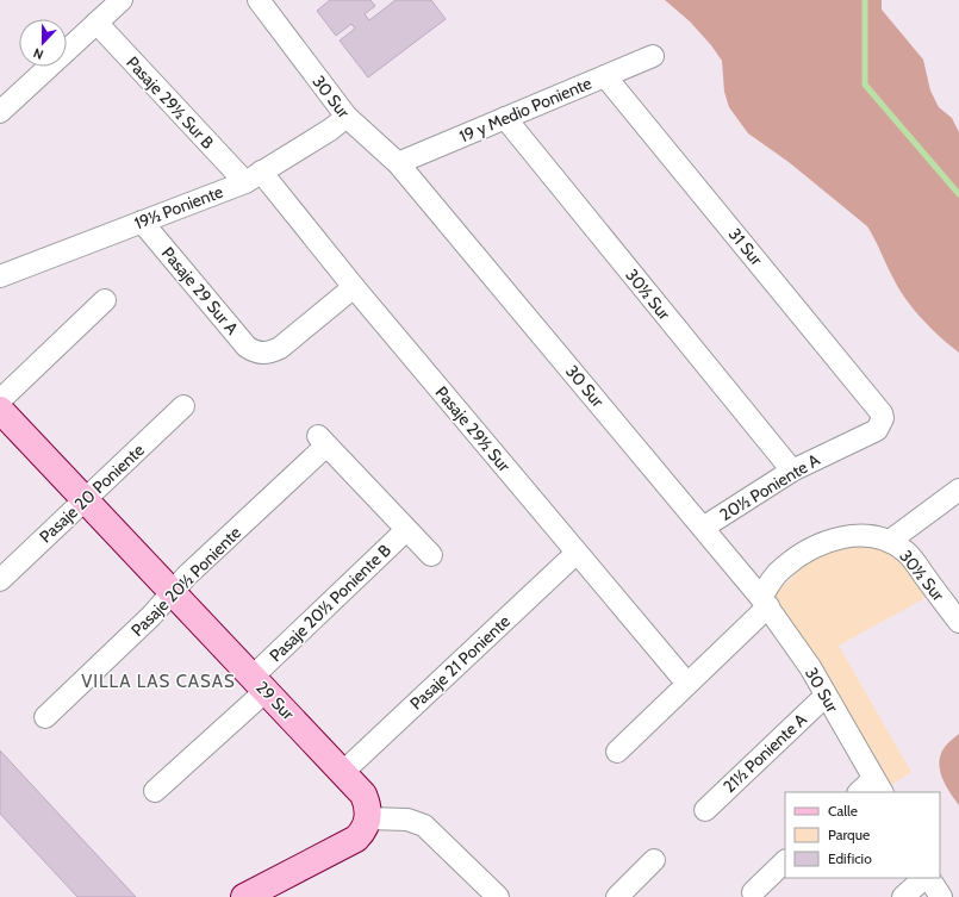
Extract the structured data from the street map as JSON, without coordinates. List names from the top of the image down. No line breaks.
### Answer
{"streets":{"street":["30 Sur","Pasaje 29½ Sur B","19 y Medio Poniente","19½ Poniente","31 Sur","Pasaje 29 Sur A","30½ Sur","Pasaje 29½ Sur","20½ Poniente A","Pasaje 20 Poniente","Pasaje 20½ Poniente","Pasaje 20½ Poniente B","Pasaje 21 Poniente","29 Sur","21½ Poniente A"]},"crossings":[["30 Sur","19 y Medio Poniente"],["30 Sur","19½ Poniente"],["30 Sur","30½ Sur"],["30 Sur","20½ Poniente A"],["30 Sur","21½ Poniente A"],["Pasaje 29½ Sur B","19½ Poniente"],["Pasaje 29½ Sur B","Pasaje 29½ Sur"],["19 y Medio Poniente","31 Sur"],["19 y Medio Poniente","30½ Sur"],["19½ Poniente","Pasaje 29 Sur A"],["19½ Poniente","Pasaje 29½ Sur"],["31 Sur","20½ Poniente A"],["Pasaje 29 Sur A","Pasaje 29½ Sur"],["30½ Sur","20½ Poniente A"],["Pasaje 29½ Sur","Pasaje 21 Poniente"],["Pasaje 20 Poniente","29 Sur"],["Pasaje 20½ Poniente","Pasaje 20½ Poniente B"],["Pasaje 20½ Poniente","29 Sur"],["Pasaje 20½ Poniente B","29 Sur"],["Pasaje 21 Poniente","29 Sur"]],"districts":["VILLA LAS CASAS"],"legend":["Calle","Parque","Edificio"],"north":"bottom"}
